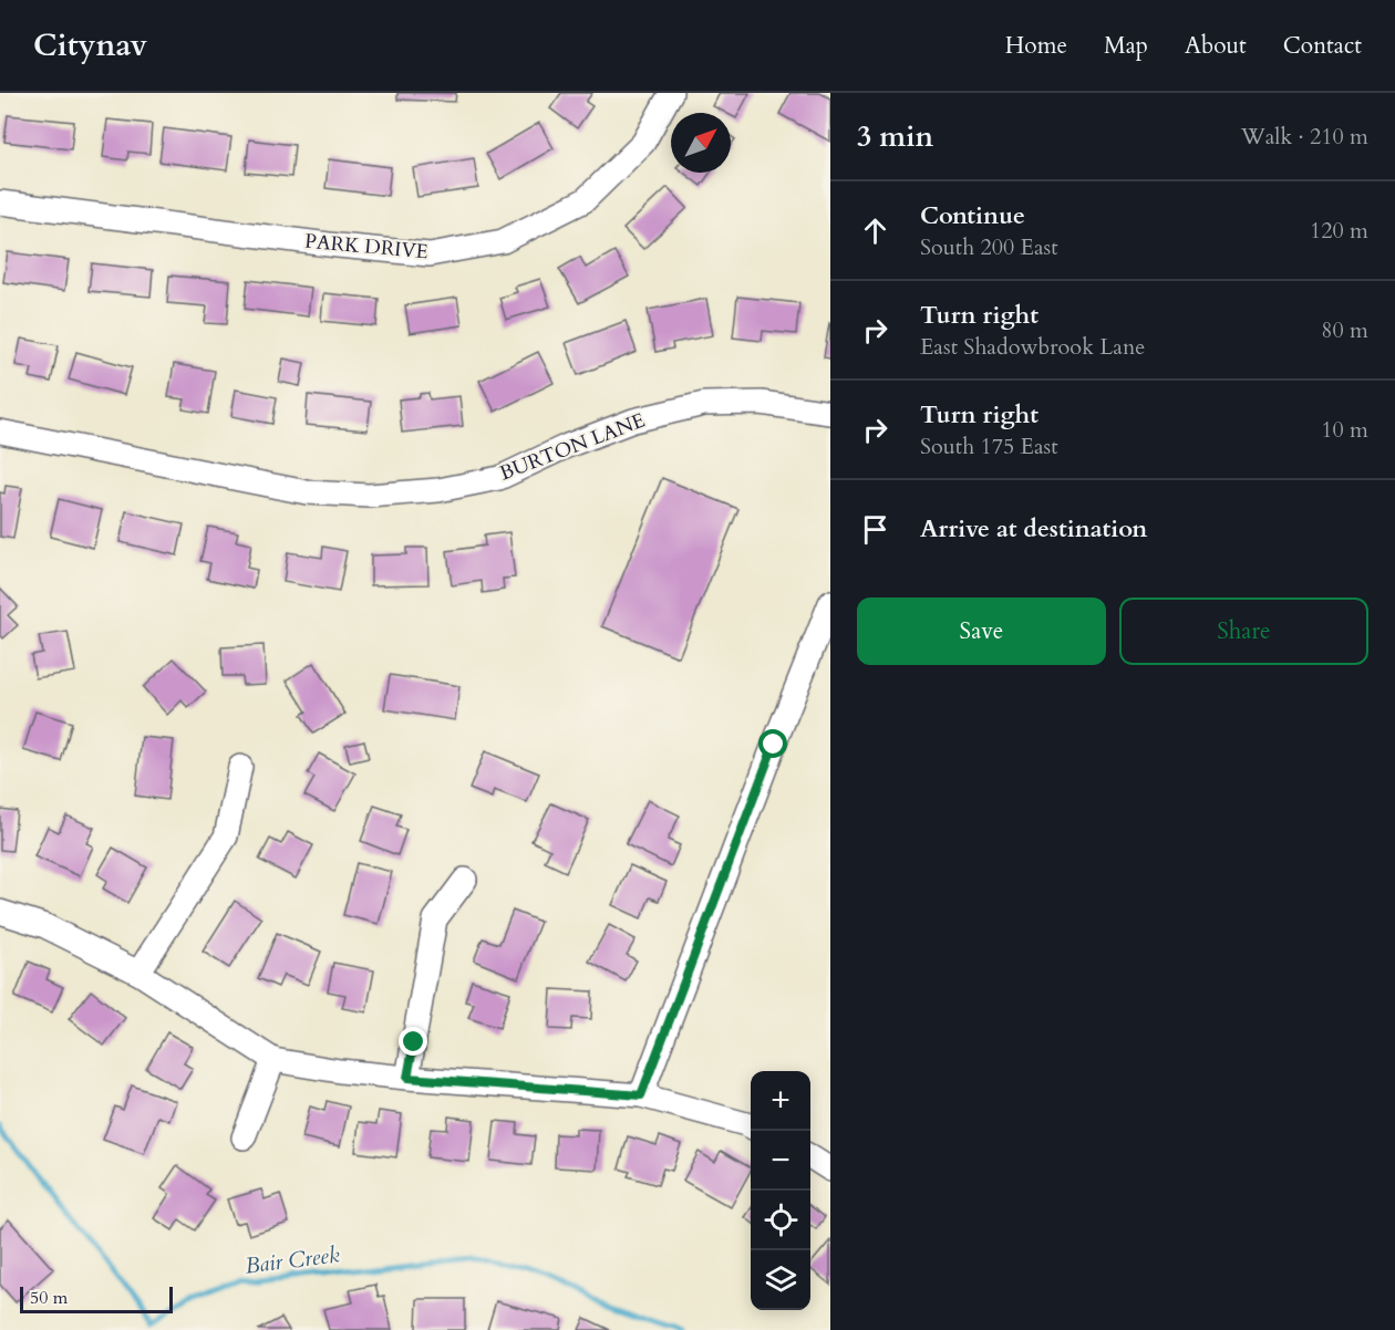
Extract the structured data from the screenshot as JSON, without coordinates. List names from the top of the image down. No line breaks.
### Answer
{"streets":{"street":["PARK DRIVE","BURTON LANE"]},"water":["Bair Creek"],"scale_bar":"50 m","north":"top right","page":{"header":"Citynav","nav":["Home","Map","About","Contact"],"heading":["3 min","Walk · 210 m"],"list":[["Continue","South 200 East","120 m"],["Turn right","East Shadowbrook Lane","80 m"],["Turn right","South 175 East","10 m"],"Arrive at destination"],"buttons":["Save","Share"],"map_buttons":["+","−"],"scale":"50 m"}}
